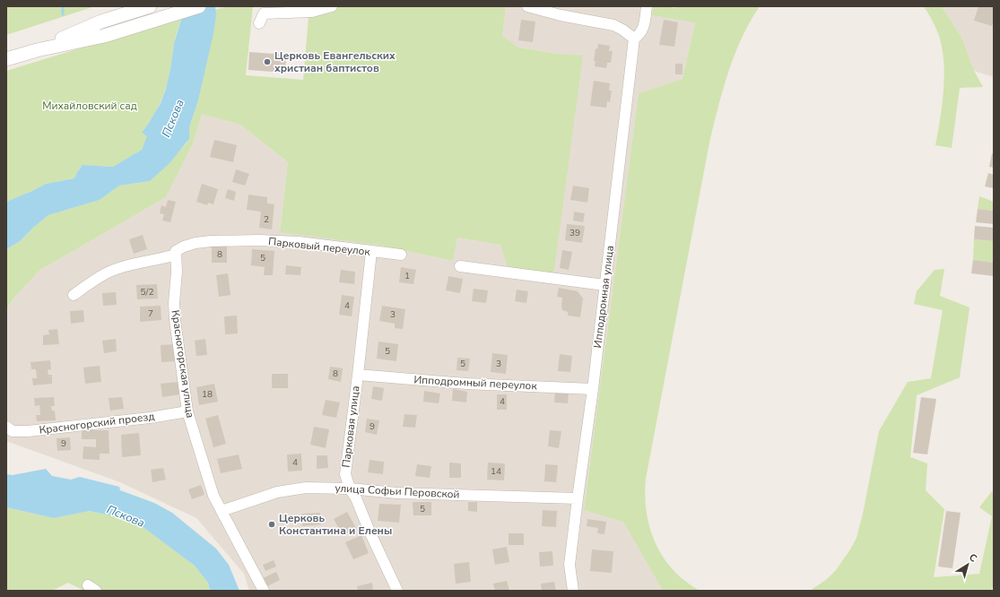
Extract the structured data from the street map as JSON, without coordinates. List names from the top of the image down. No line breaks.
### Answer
{"streets":{"street":["Парковый переулок","Ипподромная улица","Красногорская улица","Ипподромный переулок","Красногорский проезд","Парковая улица","улица Софьи Перовской"]},"crossings":[["Парковый переулок","Красногорская улица"],["Парковый переулок","Парковая улица"],["Ипподромная улица","Ипподромный переулок"],["Ипподромная улица","улица Софьи Перовской"],["Красногорская улица","Красногорский проезд"],["Красногорская улица","улица Софьи Перовской"],["Ипподромный переулок","Парковая улица"],["Парковая улица","улица Софьи Перовской"]],"water":["Пскова"],"parks":["Михайловский сад"],"places":["Церковь Евангельских христиан баптистов","Церковь Константина и Елены"],"house_numbers":["2","39","8","5","1","5/2","4","7","3","5","5","3","8","18","4","9","9","4","14","5"],"north":"top right"}
